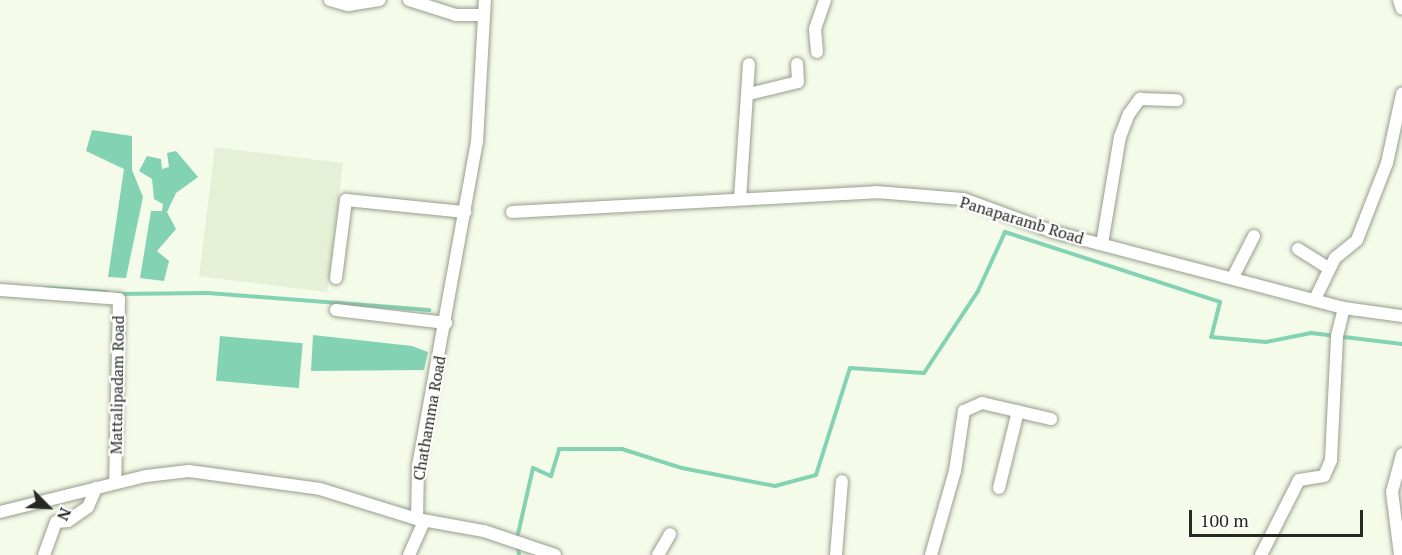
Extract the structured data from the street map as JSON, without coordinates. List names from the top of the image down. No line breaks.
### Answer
{"streets":{"street":["Panaparamb Road","Mattalipadam Road","Chathamma Road"]},"scale_bar":"100 m","north":"bottom right"}
